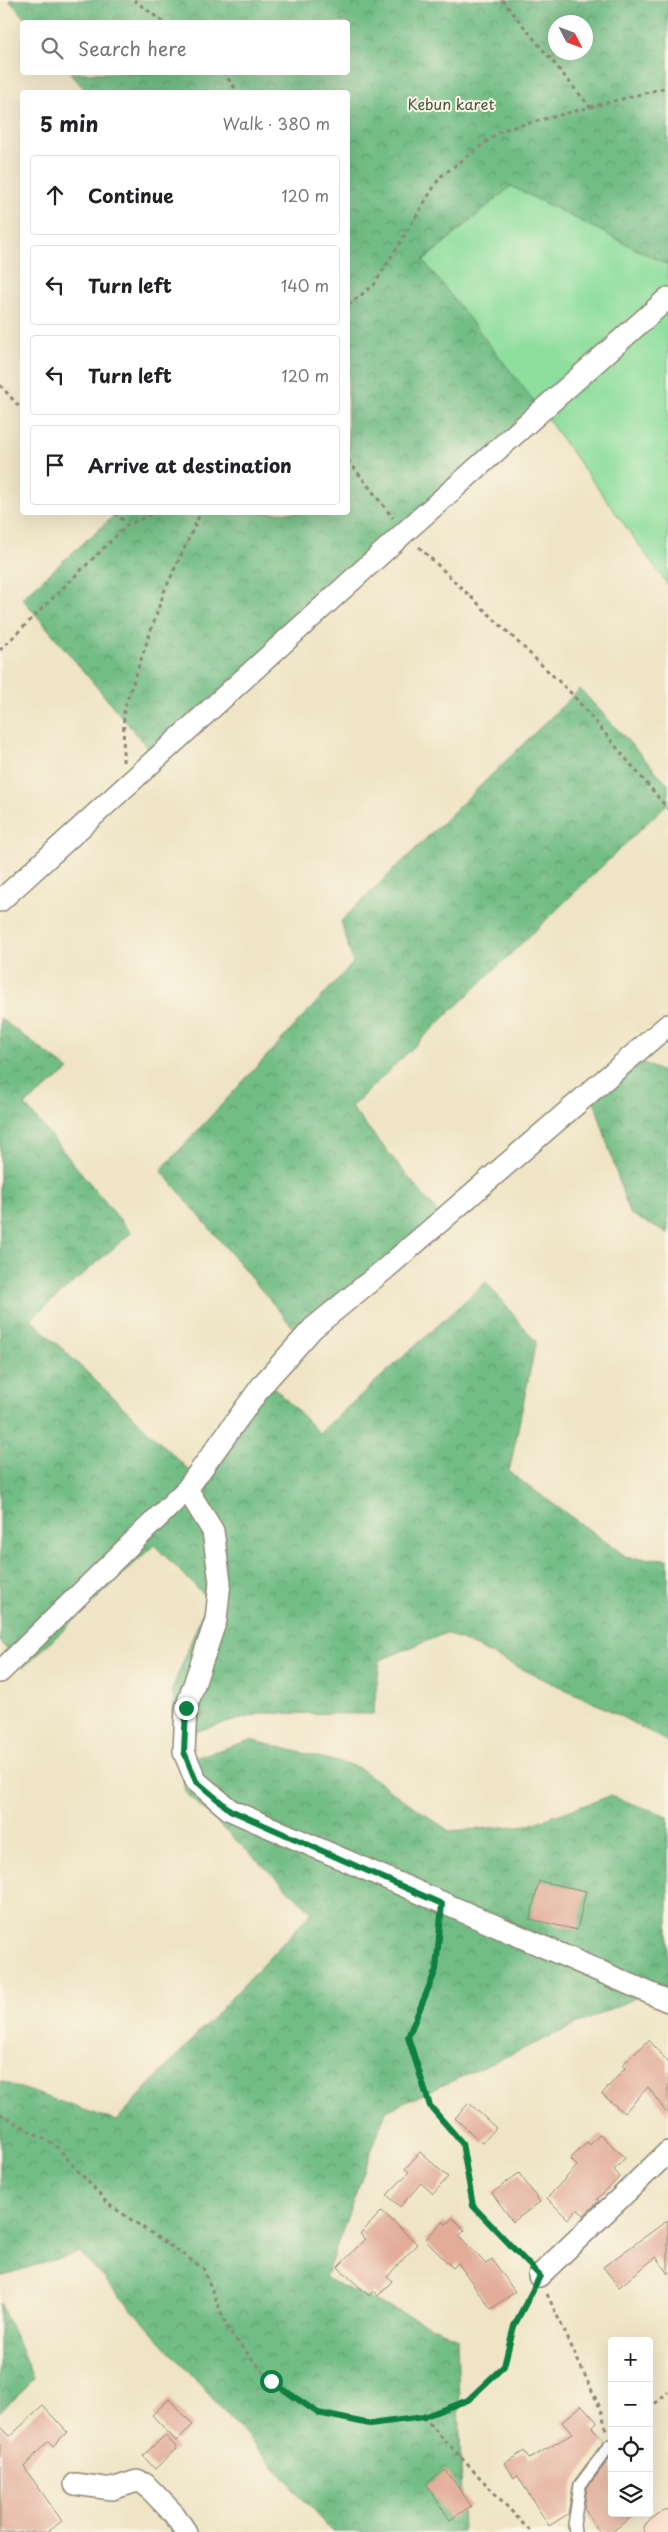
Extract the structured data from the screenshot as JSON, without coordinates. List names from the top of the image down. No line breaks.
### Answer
{"parks":["Kebun karet"],"north":"bottom right","page":{"search":"Search here","heading":["5 min","Walk · 380 m"],"list":[["Continue","120 m"],["Turn left","140 m"],["Turn left","120 m"],"Arrive at destination"],"map_buttons":["+","−"]}}
